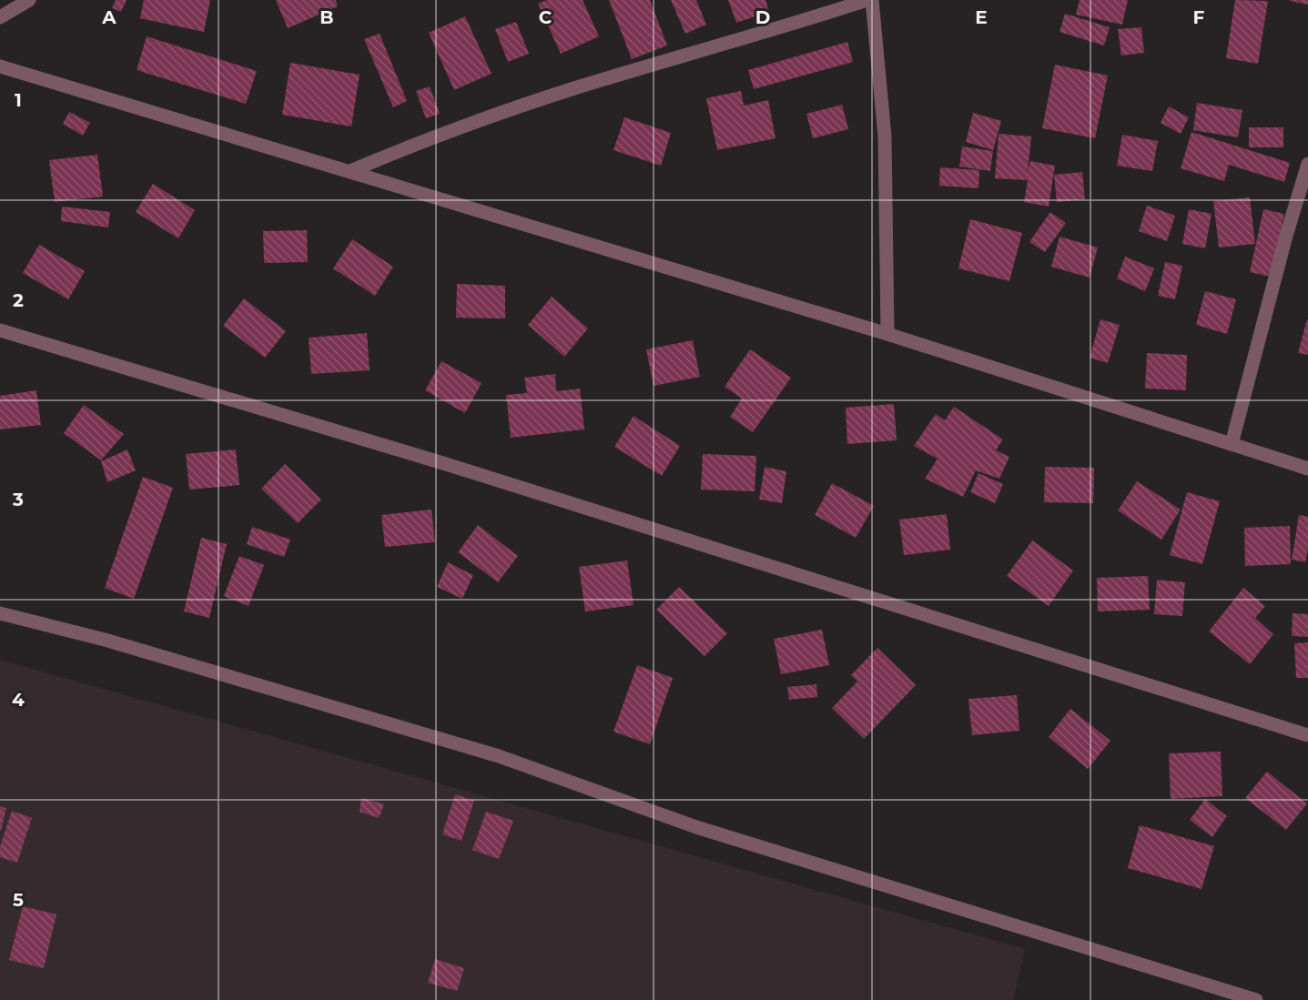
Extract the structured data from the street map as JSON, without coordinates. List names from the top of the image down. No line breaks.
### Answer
{"grid":{"columns":["A","B","C","D","E","F"],"rows":["1","2","3","4","5"]}}
